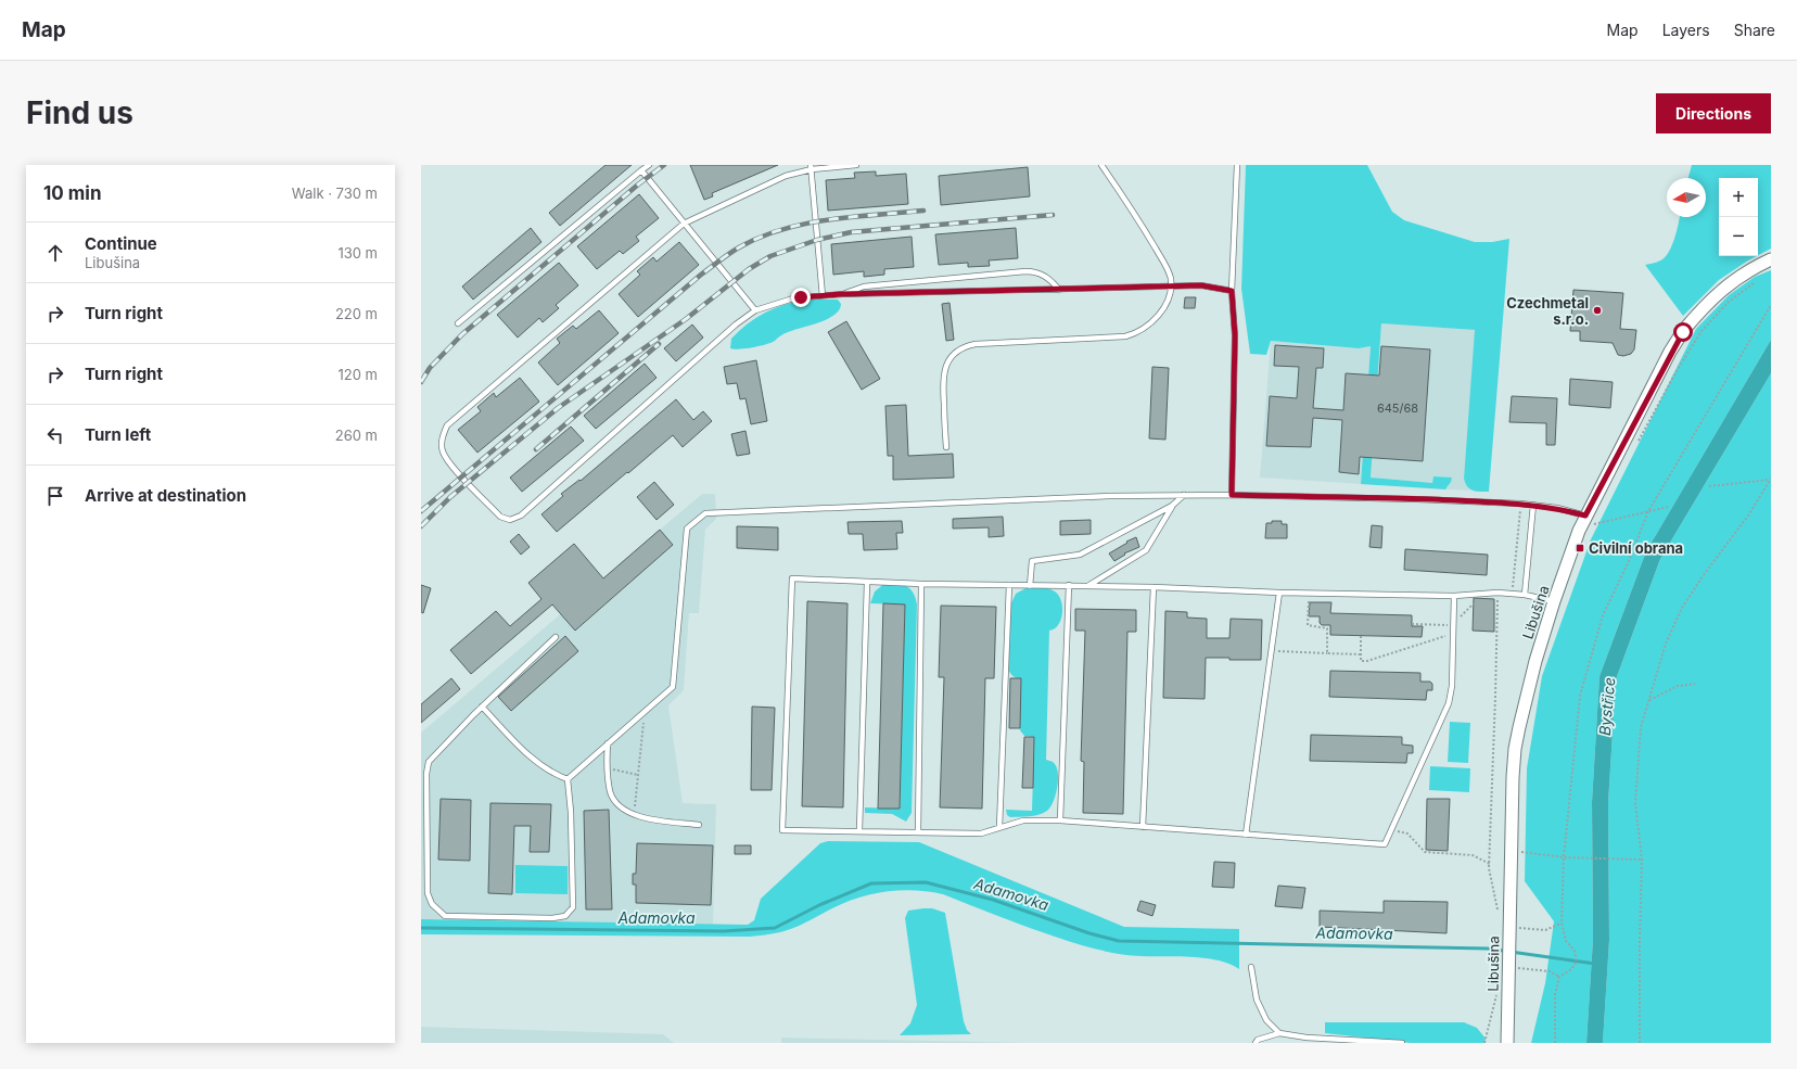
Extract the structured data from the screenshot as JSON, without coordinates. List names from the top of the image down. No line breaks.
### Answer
{"streets":{"street":["Libušina"]},"water":["Bystřice","Adamovka"],"places":{"other":["Czechmetal s.r.o."],"transit":["Civilní obrana"]},"house_numbers":["645/68"],"north":"left","page":{"header":"Map","nav":["Map","Layers","Share"],"buttons":"Directions","title":"Find us","heading":["10 min","Walk · 730 m"],"map_buttons":["+","−"],"list":[["Continue","Libušina","130 m"],["Turn right","220 m"],["Turn right","120 m"],["Turn left","260 m"],"Arrive at destination"]}}
